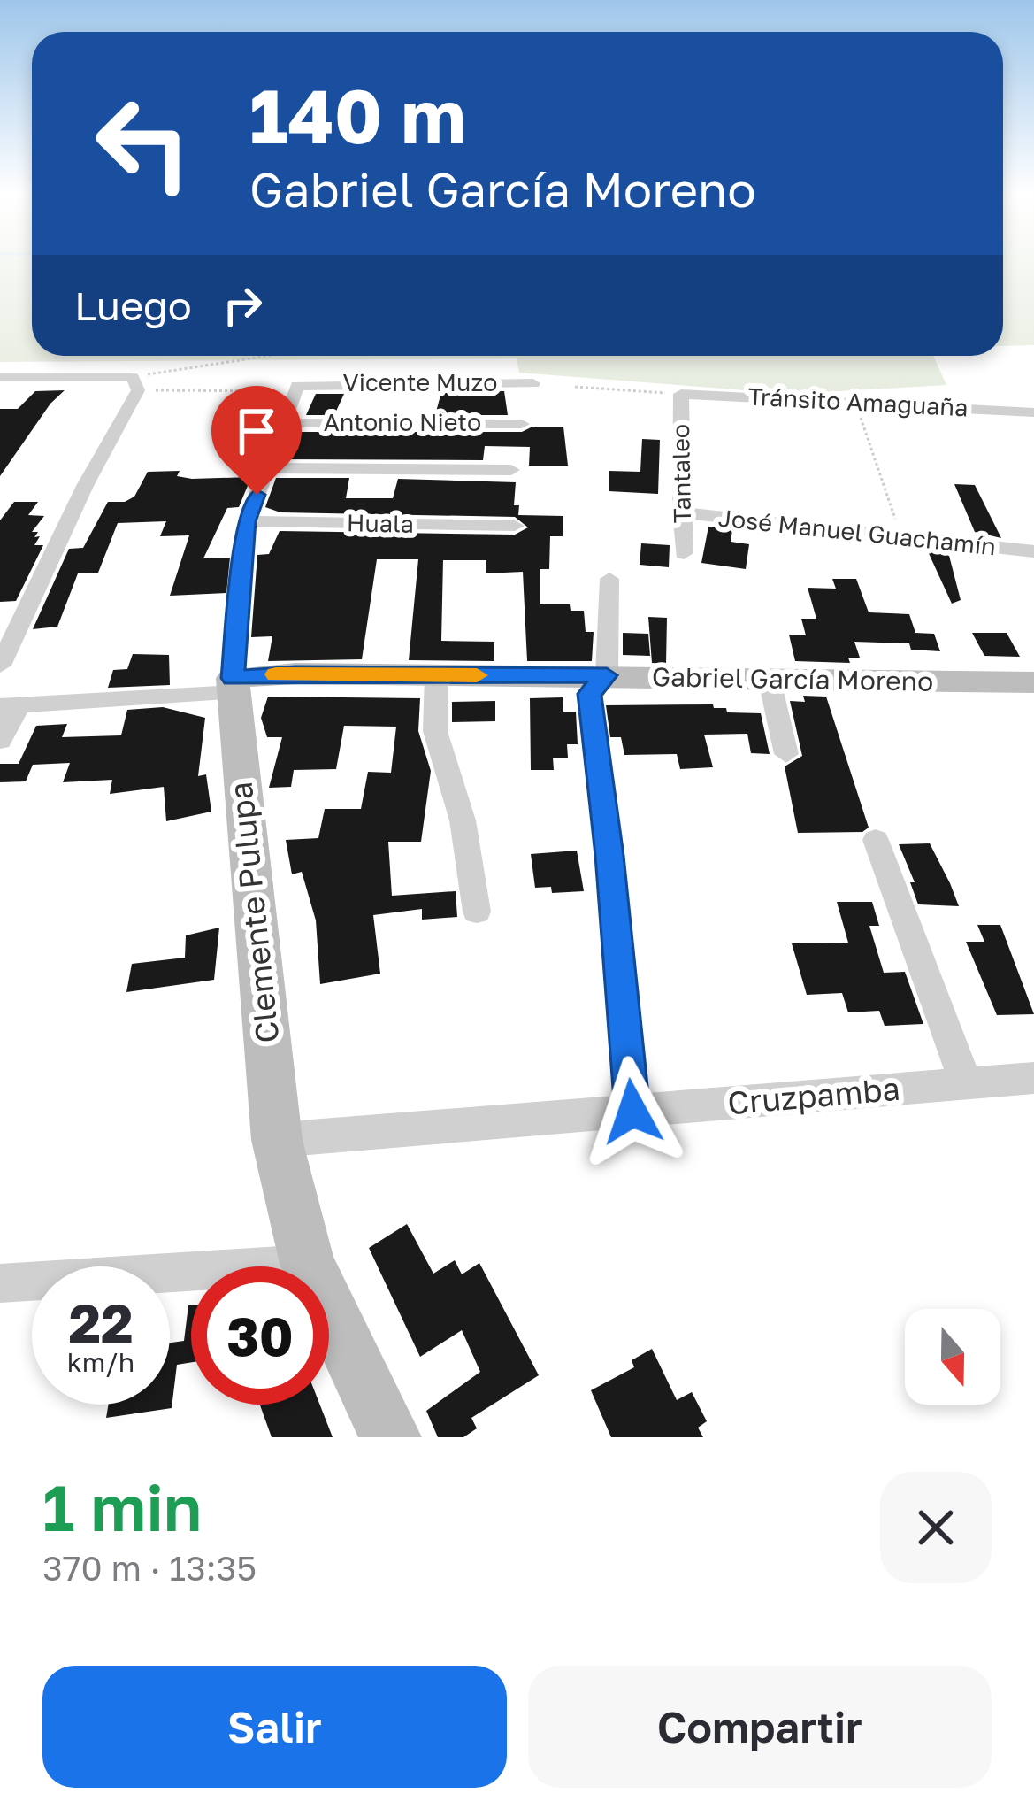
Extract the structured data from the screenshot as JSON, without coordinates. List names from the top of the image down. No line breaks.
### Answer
{"streets":{"street":["Vicente Muzo","Tránsito Amaguaña","Antonio Nieto","Tantaleo","Huala","José Manuel Guachamín","Gabriel García Moreno","Clemente Pulupa","Cruzpamba"]},"crossings":[["Vicente Muzo","Clemente Pulupa"],["Tránsito Amaguaña","Tantaleo"],["Antonio Nieto","Clemente Pulupa"],["Tantaleo","José Manuel Guachamín"],["Huala","Clemente Pulupa"],["Gabriel García Moreno","Clemente Pulupa"],["Clemente Pulupa","Cruzpamba"]],"north":"bottom","page":{"turn":["140 m","Gabriel García Moreno"],"then":"Luego","speed":"22 km/h","limit":"30","heading":["1 min","370 m · 13:35"],"buttons":["Salir","Compartir"]}}
